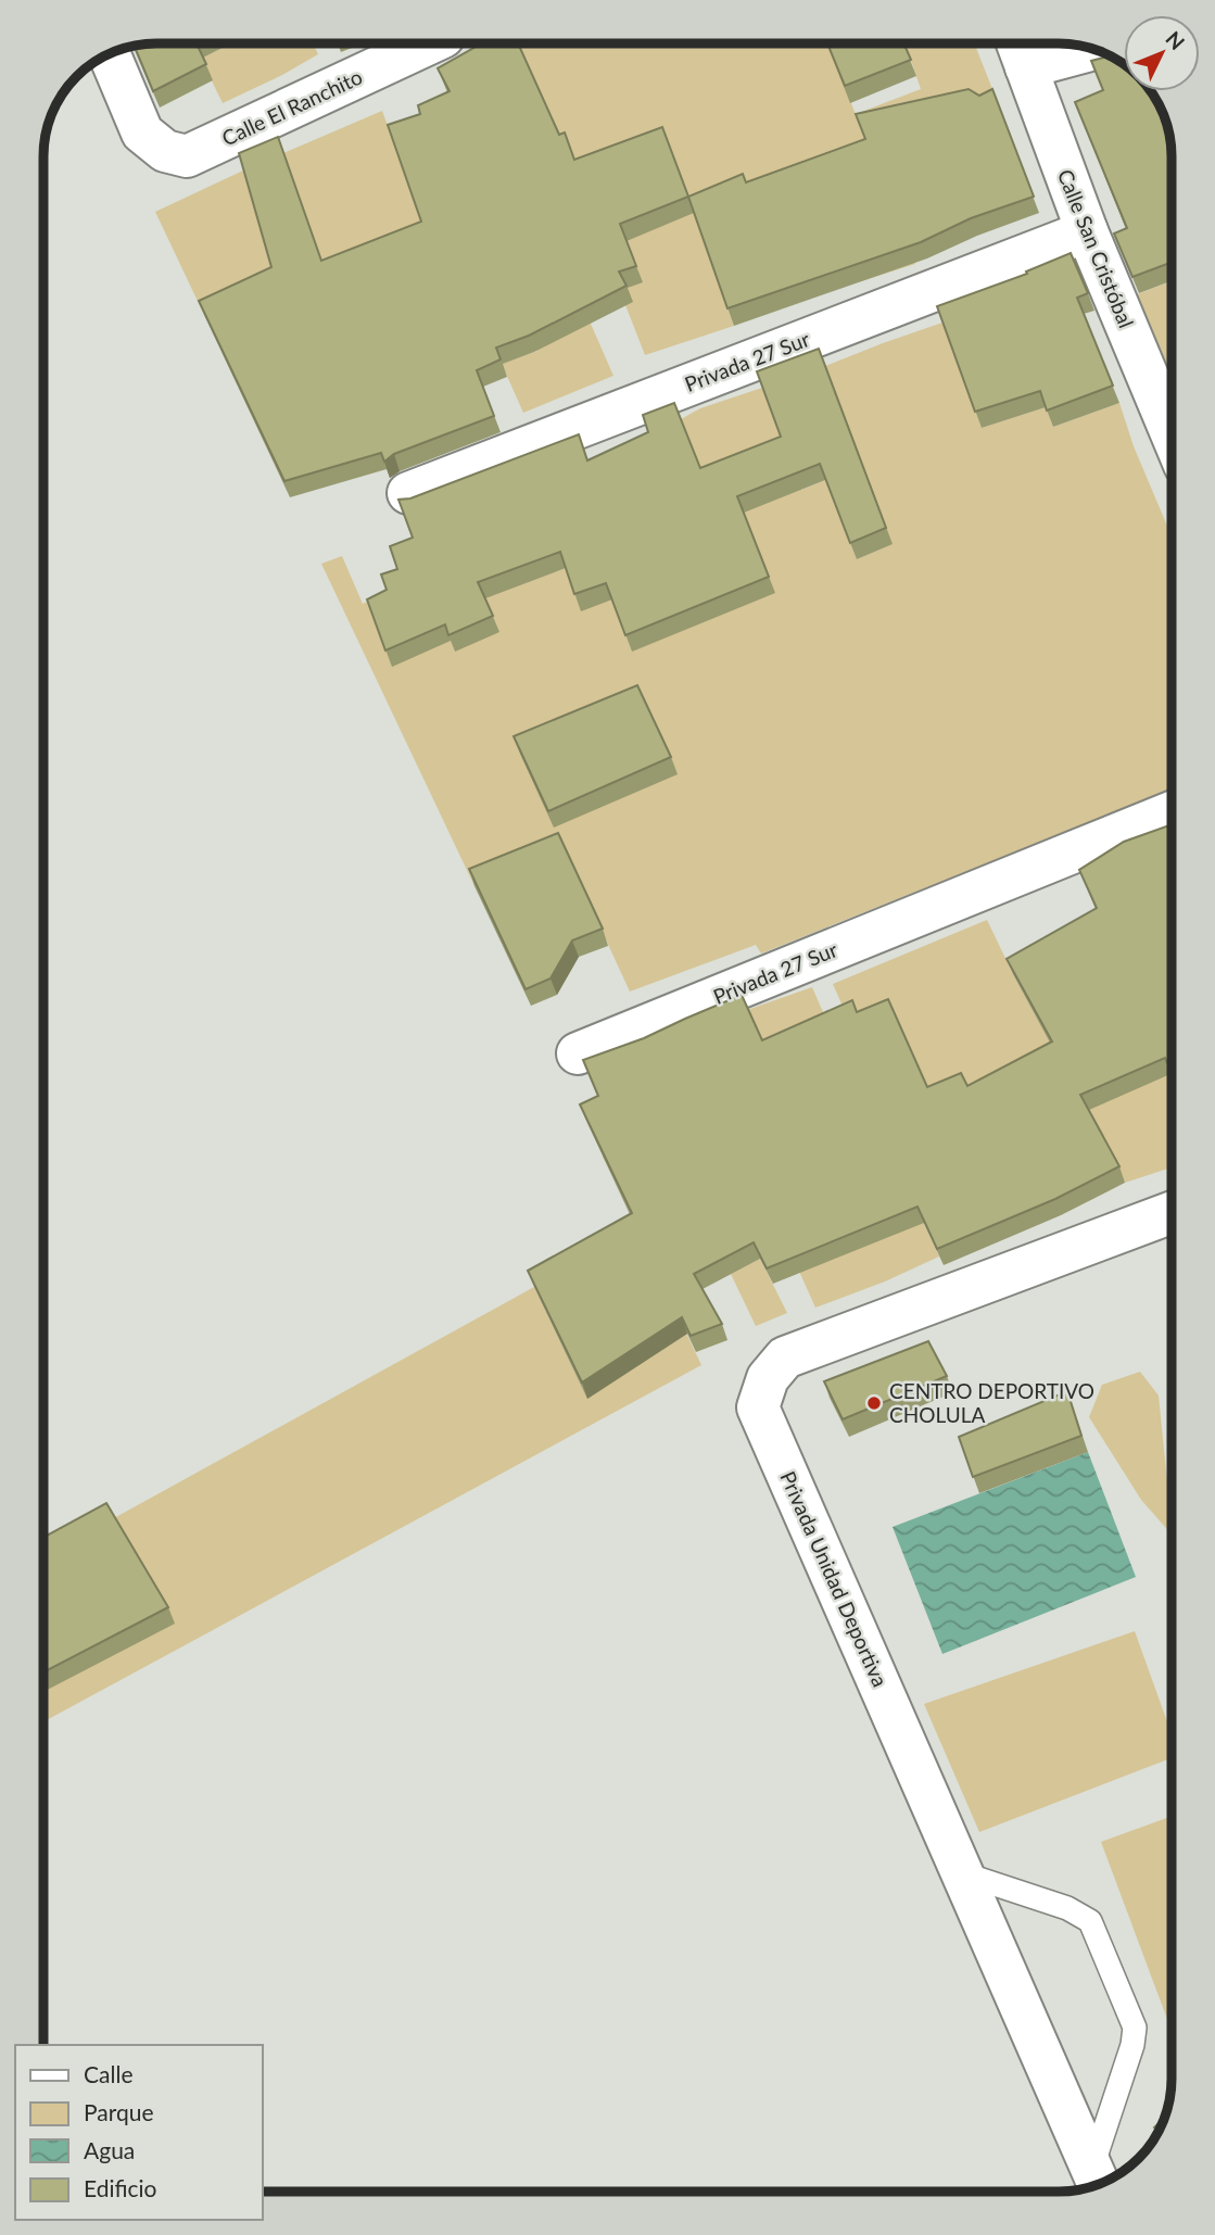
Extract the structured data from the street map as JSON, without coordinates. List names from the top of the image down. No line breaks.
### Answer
{"streets":{"street":["Calle El Ranchito","Calle San Cristóbal","Privada 27 Sur","Privada Unidad Deportiva"]},"crossings":[["Calle San Cristóbal","Privada 27 Sur"]],"places":["CENTRO DEPORTIVO CHOLULA"],"legend":["Calle","Parque","Agua","Edificio"],"north":"top right"}
